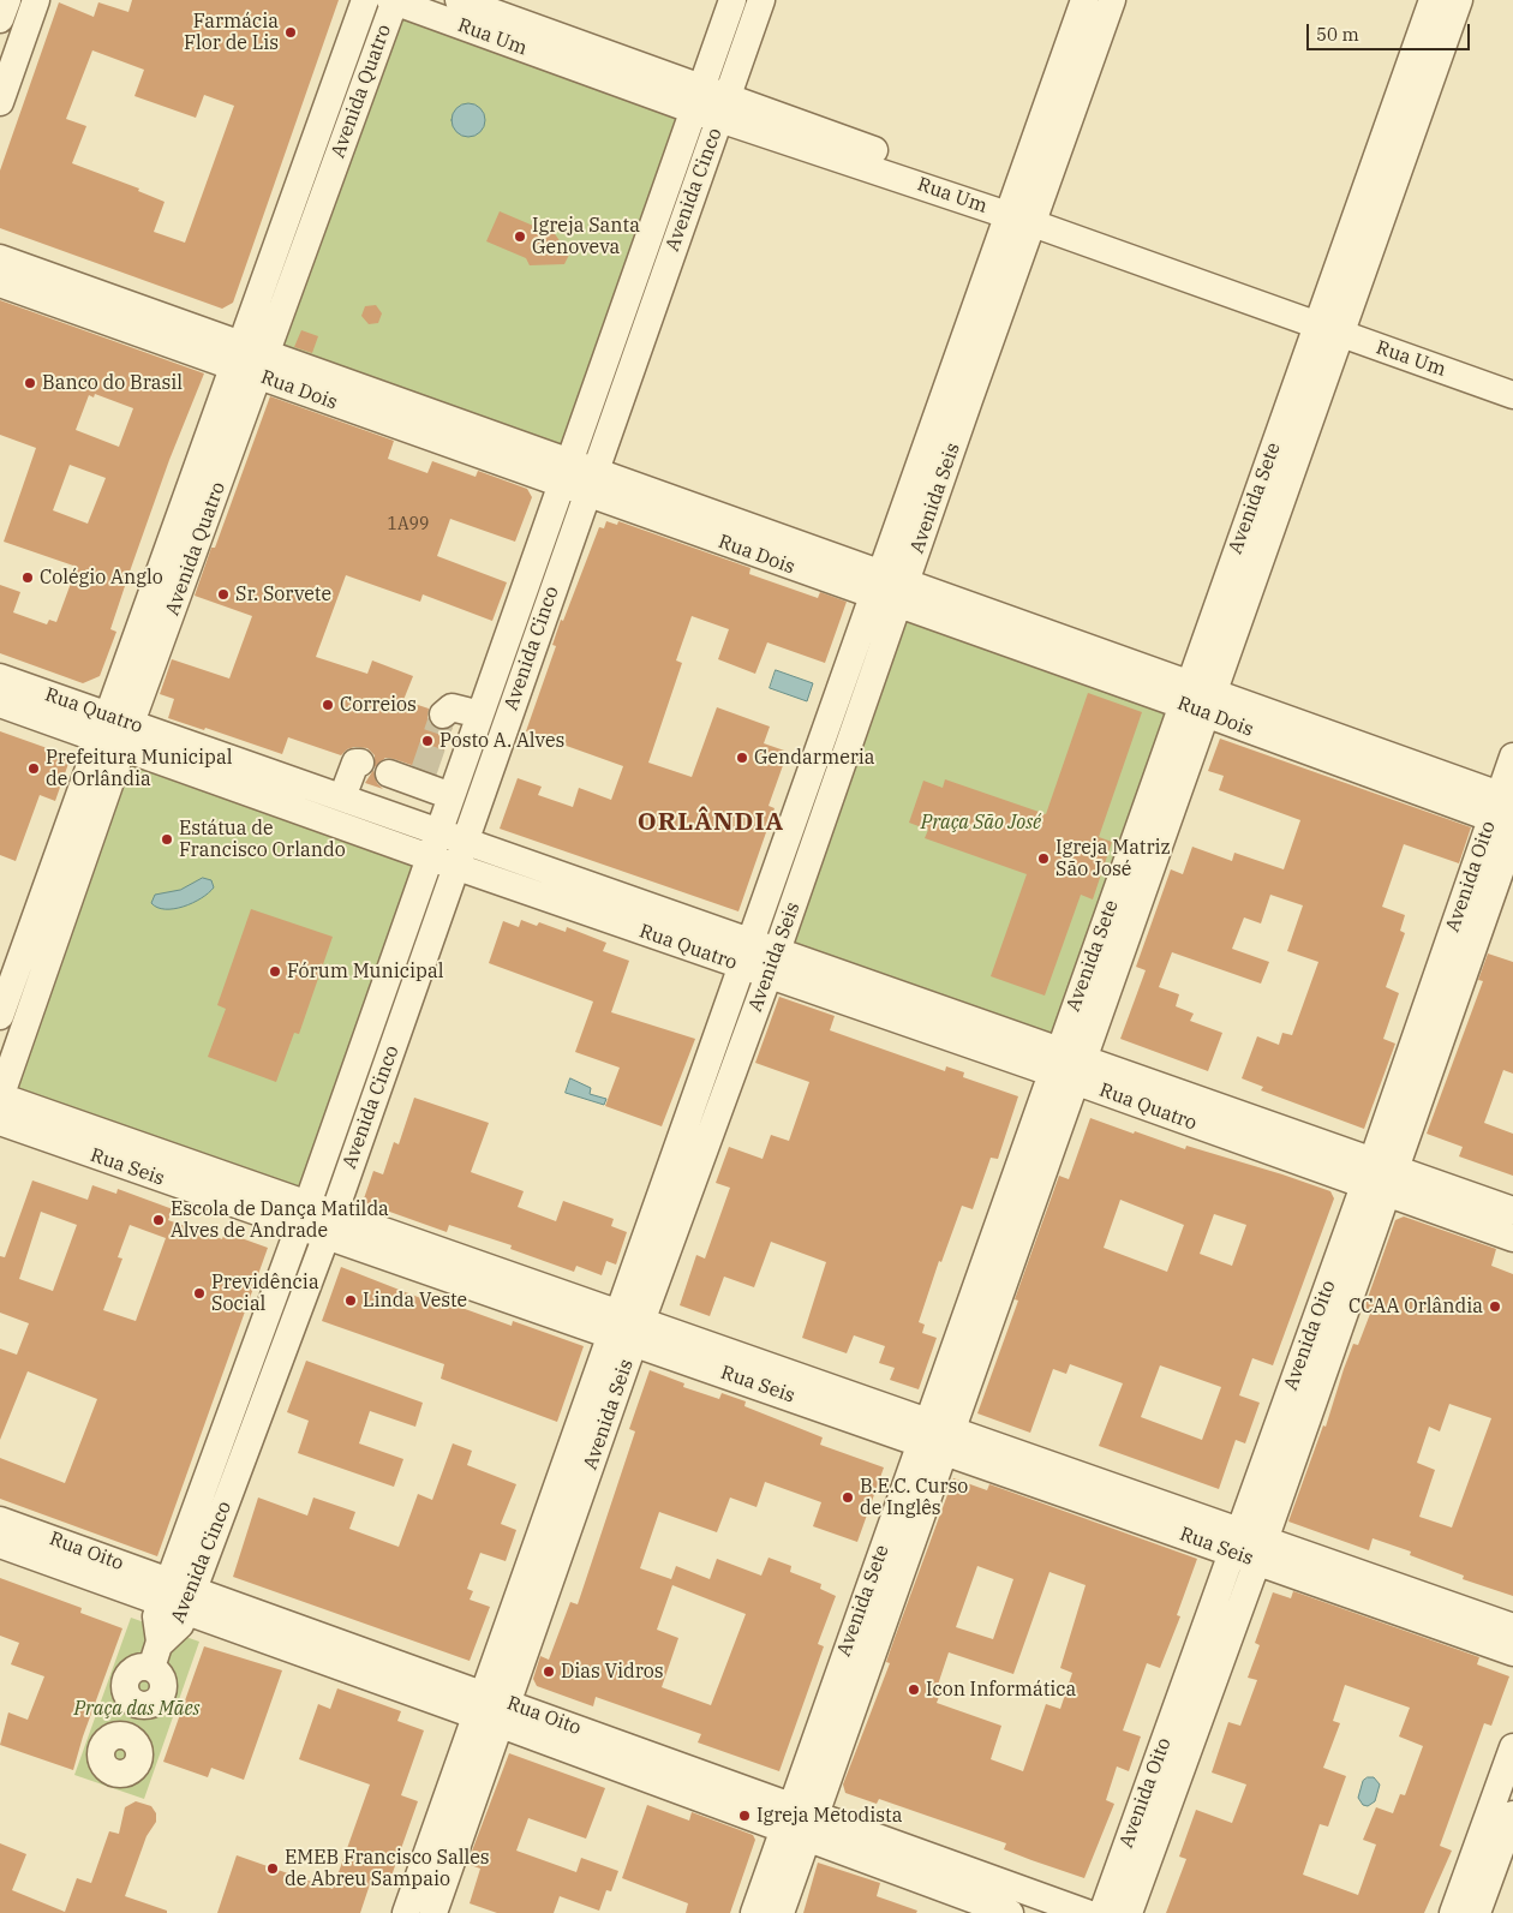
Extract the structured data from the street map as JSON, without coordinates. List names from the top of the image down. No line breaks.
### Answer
{"streets":{"street":["Rua Um","Avenida Quatro","Avenida Cinco","Rua Dois","Avenida Seis","Avenida Sete","Rua Quatro","Avenida Oito","Rua Seis","Rua Oito"]},"crossings":[["Rua Um","Avenida Quatro"],["Rua Um","Avenida Cinco"],["Rua Um","Avenida Seis"],["Rua Um","Avenida Sete"],["Avenida Quatro","Rua Dois"],["Avenida Quatro","Rua Quatro"],["Avenida Quatro","Rua Seis"],["Avenida Cinco","Rua Dois"],["Avenida Cinco","Rua Quatro"],["Avenida Cinco","Rua Seis"],["Avenida Cinco","Rua Oito"],["Rua Dois","Avenida Seis"],["Rua Dois","Avenida Sete"],["Rua Dois","Avenida Oito"],["Avenida Seis","Rua Quatro"],["Avenida Seis","Rua Seis"],["Avenida Seis","Rua Oito"],["Avenida Sete","Rua Quatro"],["Avenida Sete","Rua Seis"],["Avenida Sete","Rua Oito"],["Rua Quatro","Avenida Oito"],["Avenida Oito","Rua Seis"]],"districts":["ORLÂNDIA"],"parks":["Praça São José","Praça das Mães"],"places":["Farmácia Flor de Lis","Igreja Santa Genoveva","Banco do Brasil","Colégio Anglo","Sr. Sorvete","Correios","Posto A. Alves","Gendarmeria","Prefeitura Municipal de Orlândia","Estátua de Francisco Orlando","Igreja Matriz São José","Fórum Municipal","Escola de Dança Matilda Alves de Andrade","Previdência Social","Linda Veste","CCAA Orlândia","B.E.C. Curso de Inglês","Dias Vidros","Icon Informática","Igreja Metodista","EMEB Francisco Salles de Abreu Sampaio"],"house_numbers":["1A99"],"scale_bar":"50 m"}
